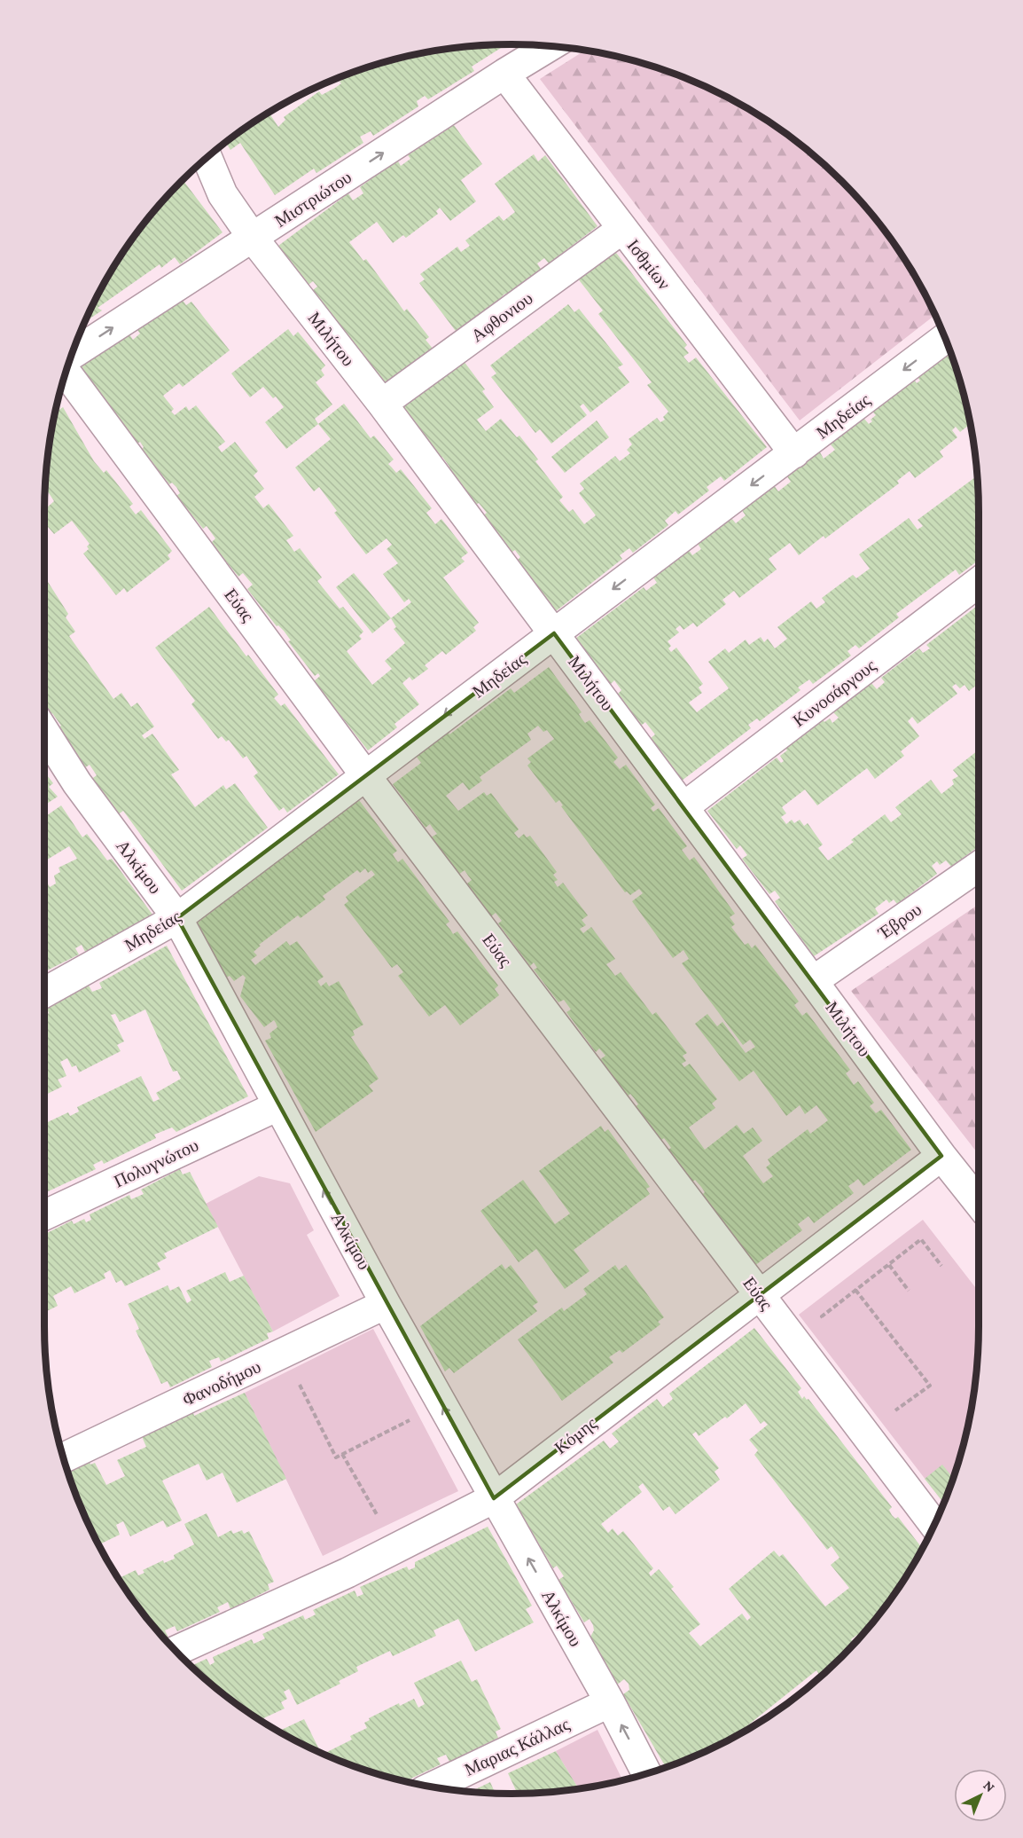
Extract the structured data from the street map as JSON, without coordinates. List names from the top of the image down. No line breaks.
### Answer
{"streets":{"street":["Μιστριώτου","Ισθμίων","Αφθονιου","Μιλήτου","Μηδείας","Εύας","Κυνοσάργους","Αλκίμου","Έβρου","Πολυγνώτου","Φανοδήμου","Κόμης","Μαριας Κάλλας"]},"crossings":[["Μιστριώτου","Ισθμίων"],["Μιστριώτου","Μιλήτου"],["Ισθμίων","Αφθονιου"],["Ισθμίων","Μηδείας"],["Αφθονιου","Μιλήτου"],["Μιλήτου","Μηδείας"],["Μιλήτου","Κυνοσάργους"],["Μιλήτου","Έβρου"],["Μιλήτου","Κόμης"],["Μηδείας","Εύας"],["Μηδείας","Αλκίμου"],["Εύας","Κόμης"],["Αλκίμου","Πολυγνώτου"],["Αλκίμου","Φανοδήμου"],["Αλκίμου","Κόμης"],["Αλκίμου","Μαριας Κάλλας"]],"one_way":["Μιστριώτου","Μηδείας","Αλκίμου"],"north":"top right"}
